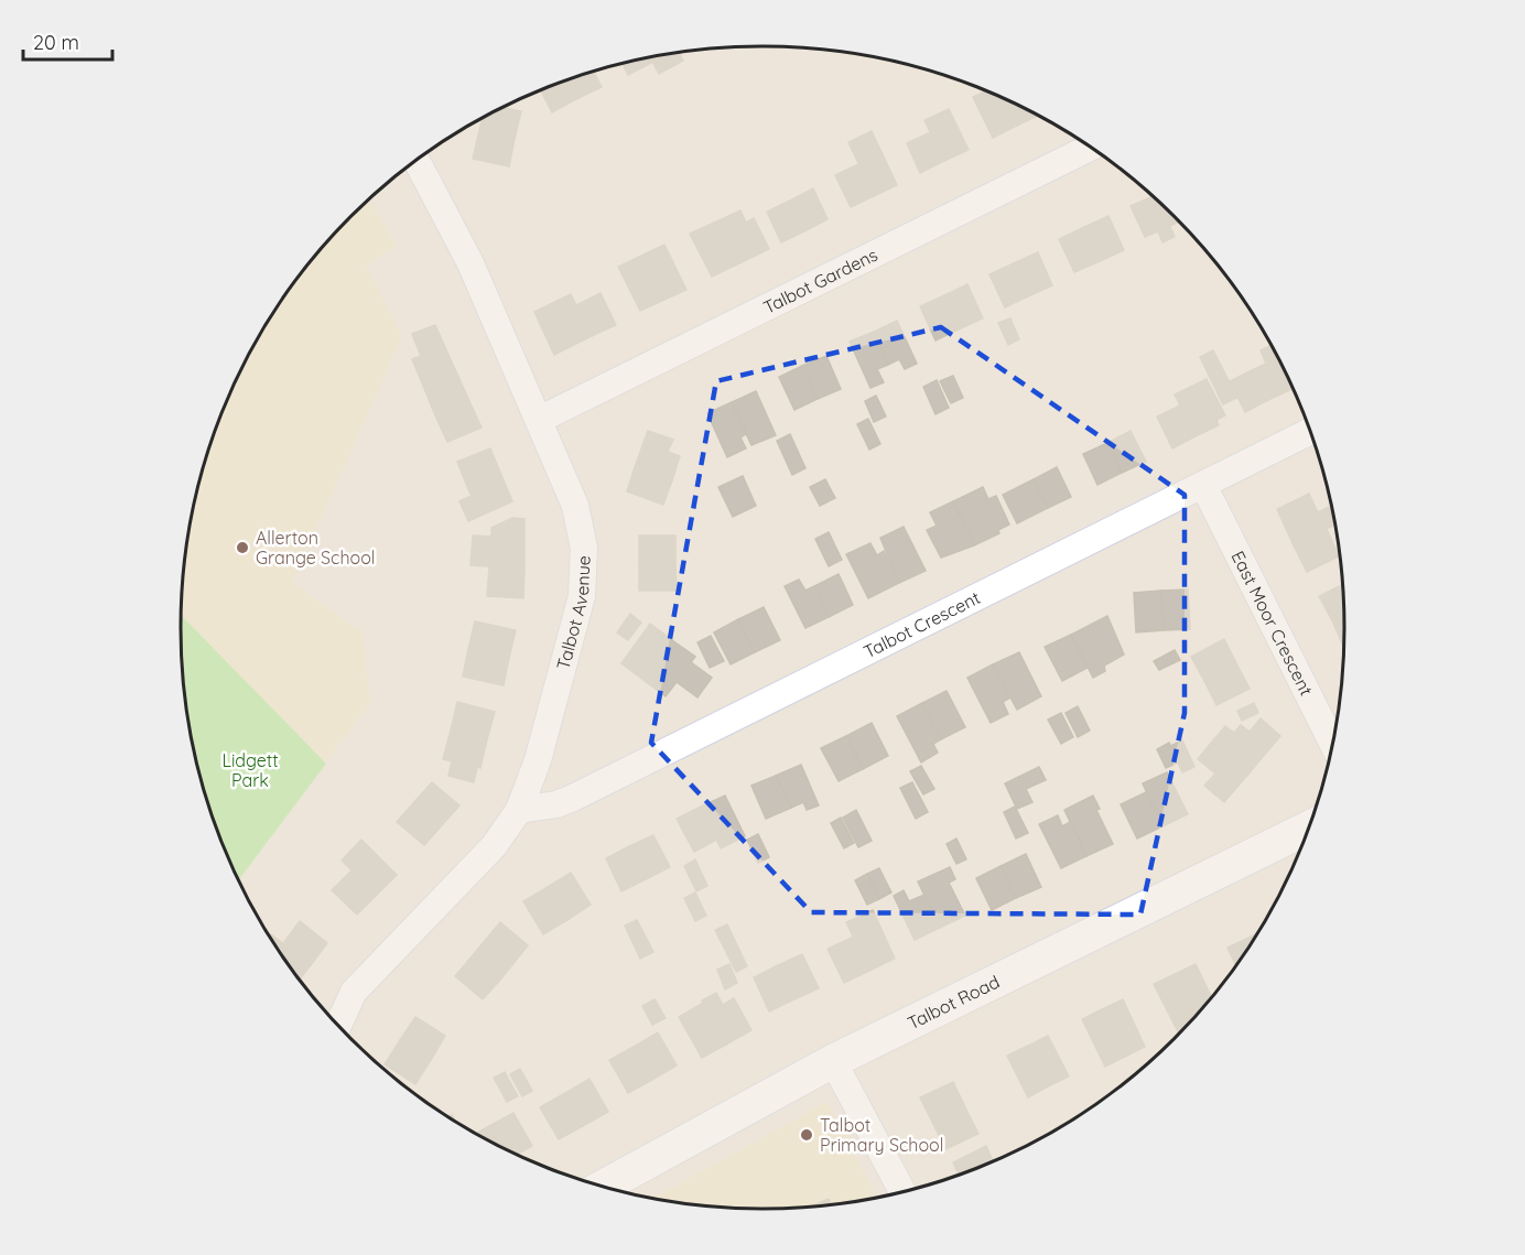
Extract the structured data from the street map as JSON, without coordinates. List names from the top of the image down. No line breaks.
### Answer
{"streets":{"street":["Talbot Gardens","Talbot Avenue","East Moor Crescent","Talbot Crescent","Talbot Road"]},"crossings":[["Talbot Gardens","Talbot Avenue"],["Talbot Avenue","Talbot Crescent"],["East Moor Crescent","Talbot Crescent"]],"parks":["Lidgett Park"],"places":["Allerton Grange School","Talbot Primary School"],"scale_bar":"20 m"}
